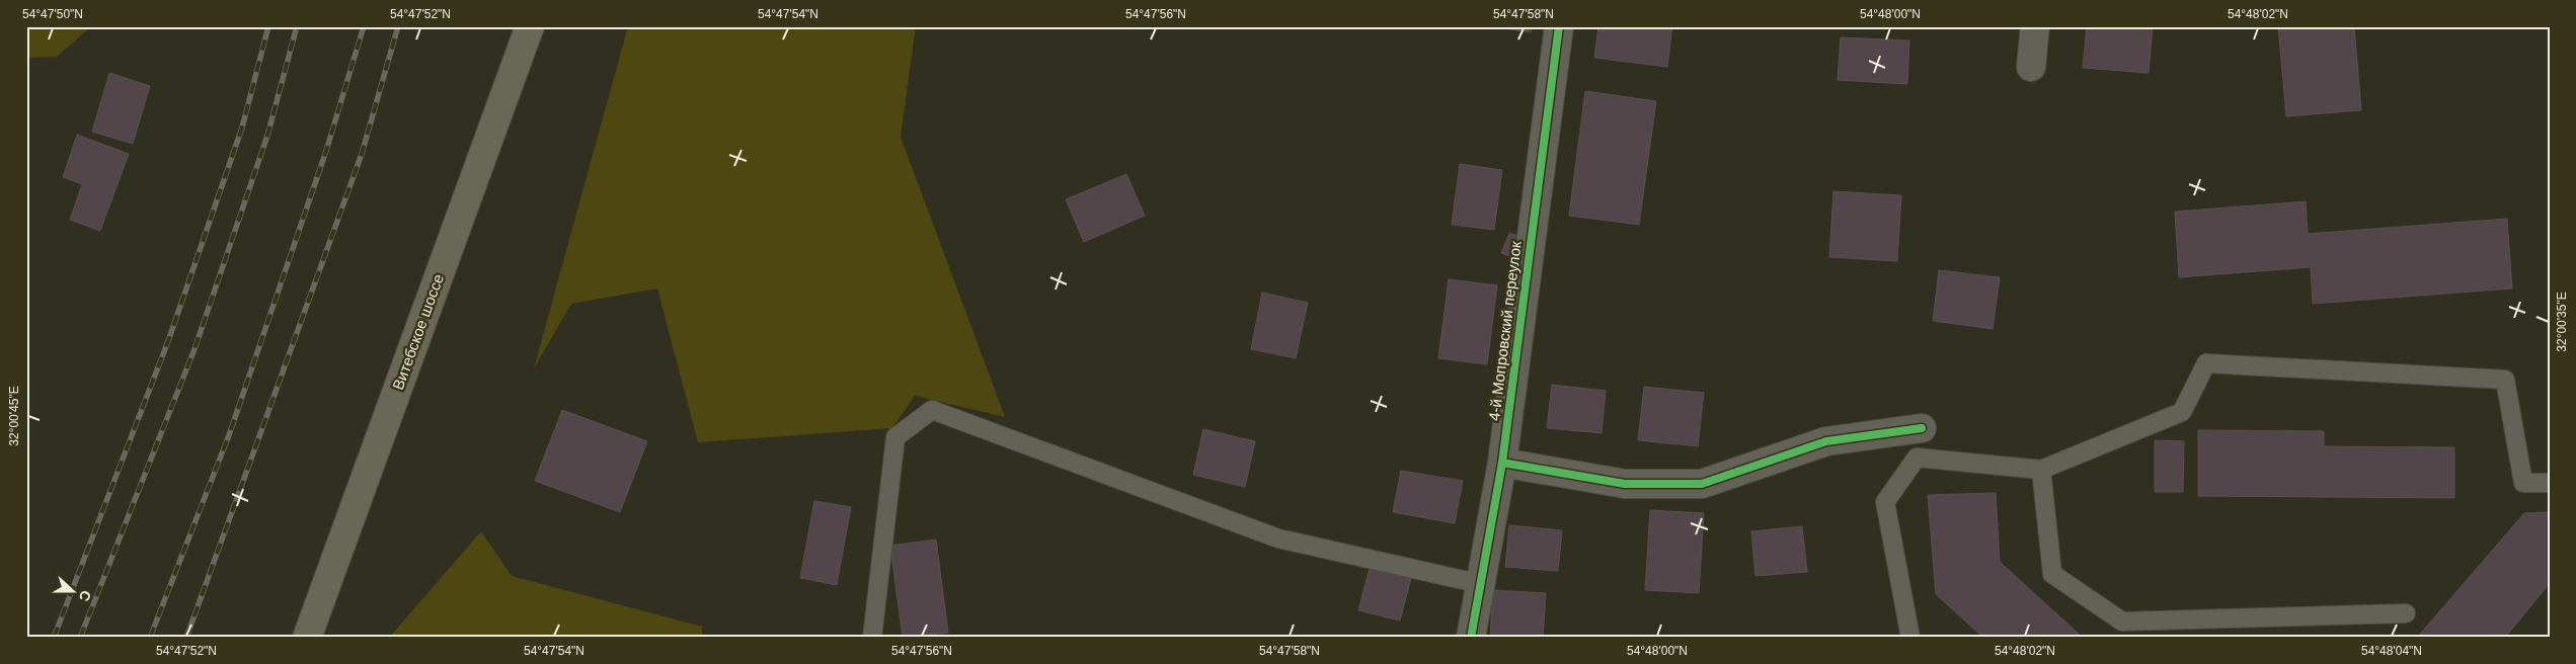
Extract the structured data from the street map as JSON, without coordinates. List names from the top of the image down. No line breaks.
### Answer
{"streets":{"main road":["Витебское шоссе"],"street":["4-й Мопровский переулок"]},"north":"right","coordinates":["54°47'50\"N","54°47'52\"N","54°47'54\"N","54°47'56\"N","54°47'58\"N","54°48'00\"N","54°48'02\"N","32°00'35\"E","32°00'45\"E","54°48'04\"N"]}
